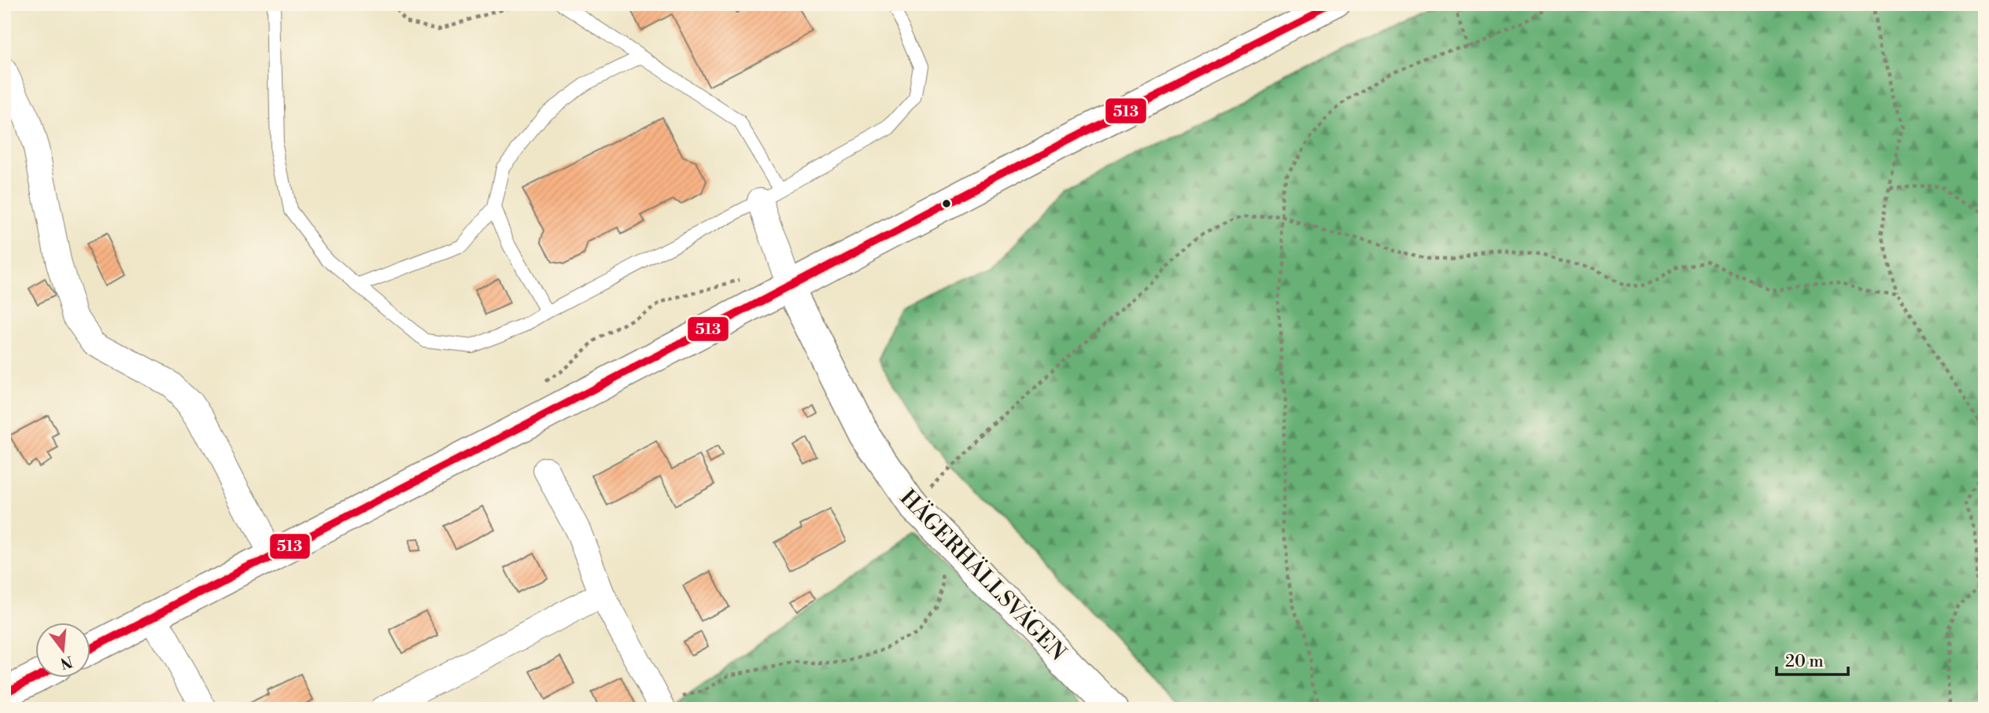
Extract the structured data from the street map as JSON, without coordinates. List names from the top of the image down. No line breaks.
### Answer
{"streets":{"main road":["HÄGERHÄLLSVÄGEN"]},"lines":["transit line 513"],"scale_bar":"20 m","north":"bottom"}
